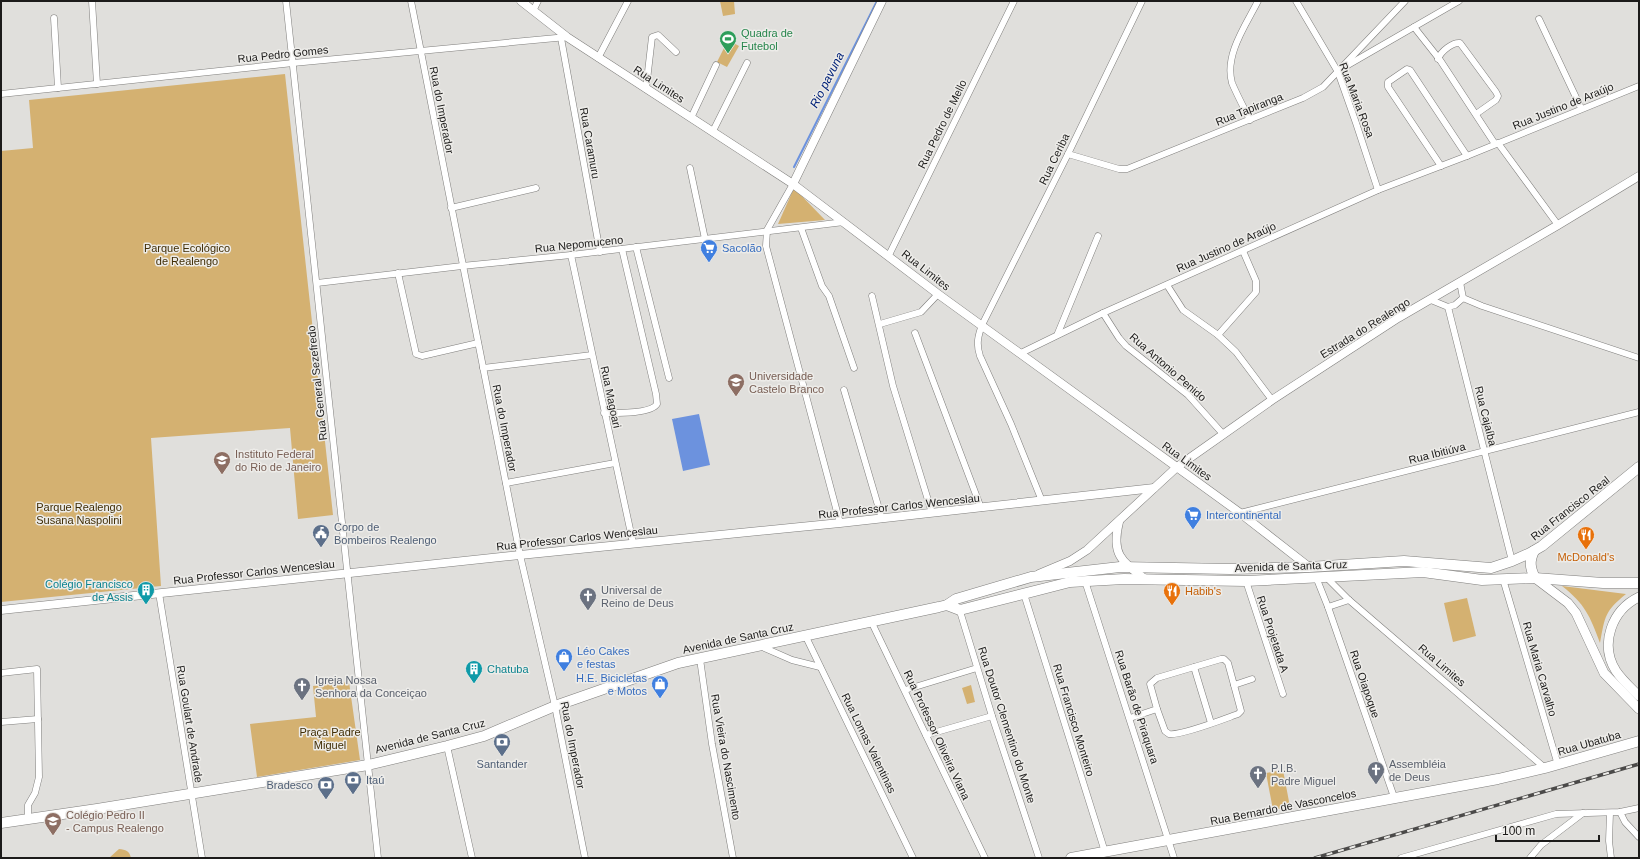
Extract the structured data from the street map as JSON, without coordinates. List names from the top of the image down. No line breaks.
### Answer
{"streets":{"main road":["Rua Francisco Real","Avenida de Santa Cruz","Rua Ubatuba","Rua Bernardo de Vasconcelos"],"street":["Rua Pedro Gomes","Rua Limites","Rua Maria Rosa","Rua Justino de Araújo","Rua Tapiranga","Rua do Imperador","Rua Pedro de Mello","Rua Caramuru","Rua Ceriba","Rua Nepomuceno","Estrada do Realengo","Rua Antonio Penido","Rua General Sezefredo","Rua Magoari","Rua Cajaíba","Rua Ibitiúva","Rua Professor Carlos Wenceslau","Rua Projetada A","Rua Maria Carvalho","Rua Oiapoque","Rua Barão de Piraquara","Rua Francisco Monteiro","Rua Goulart de Andrade","Rua Doutor Clementino do Monte","Rua Professor Oliveira Viana","Rua Lomas Valentinas","Rua Vieira do Nascimento"]},"crossings":[["Rua Pedro Gomes","Rua Limites"],["Rua Pedro Gomes","Rua do Imperador"],["Rua Pedro Gomes","Rua Caramuru"],["Rua Pedro Gomes","Rua General Sezefredo"],["Rua Limites","Rua Justino de Araújo"],["Rua Limites","Rua Pedro de Mello"],["Rua Limites","Rua Caramuru"],["Rua Limites","Rua Ceriba"],["Rua Limites","Rua Nepomuceno"],["Rua Limites","Estrada do Realengo"],["Rua Limites","Rua Ibitiúva"],["Rua Limites","Avenida de Santa Cruz"],["Rua Limites","Rua Oiapoque"],["Rua Limites","Rua Ubatuba"],["Rua Limites","Rua Bernardo de Vasconcelos"],["Rua Maria Rosa","Rua Justino de Araújo"],["Rua Maria Rosa","Rua Tapiranga"],["Rua Justino de Araújo","Rua Antonio Penido"],["Rua Tapiranga","Rua Ceriba"],["Rua do Imperador","Rua Nepomuceno"],["Rua do Imperador","Rua Professor Carlos Wenceslau"],["Rua do Imperador","Avenida de Santa Cruz"],["Rua Caramuru","Rua Nepomuceno"],["Rua Ceriba","Rua Professor Carlos Wenceslau"],["Rua Nepomuceno","Rua General Sezefredo"],["Rua Nepomuceno","Rua Magoari"],["Estrada do Realengo","Rua Antonio Penido"],["Estrada do Realengo","Rua Professor Carlos Wenceslau"],["Estrada do Realengo","Avenida de Santa Cruz"],["Rua General Sezefredo","Rua Professor Carlos Wenceslau"],["Rua General Sezefredo","Avenida de Santa Cruz"],["Rua Magoari","Rua Professor Carlos Wenceslau"],["Rua Cajaíba","Rua Ibitiúva"],["Rua Cajaíba","Rua Francisco Real"],["Rua Cajaíba","Avenida de Santa Cruz"],["Rua Professor Carlos Wenceslau","Rua Goulart de Andrade"],["Rua Francisco Real","Avenida de Santa Cruz"],["Avenida de Santa Cruz","Rua Projetada A"],["Avenida de Santa Cruz","Rua Maria Carvalho"],["Avenida de Santa Cruz","Rua Oiapoque"],["Avenida de Santa Cruz","Rua Barão de Piraquara"],["Avenida de Santa Cruz","Rua Francisco Monteiro"],["Avenida de Santa Cruz","Rua Goulart de Andrade"],["Avenida de Santa Cruz","Rua Doutor Clementino do Monte"],["Avenida de Santa Cruz","Rua Professor Oliveira Viana"],["Avenida de Santa Cruz","Rua Lomas Valentinas"],["Avenida de Santa Cruz","Rua Vieira do Nascimento"],["Rua Maria Carvalho","Rua Ubatuba"],["Rua Oiapoque","Rua Bernardo de Vasconcelos"],["Rua Barão de Piraquara","Rua Bernardo de Vasconcelos"],["Rua Francisco Monteiro","Rua Bernardo de Vasconcelos"],["Rua Ubatuba","Rua Bernardo de Vasconcelos"]],"water":["Rio pavuna"],"parks":["Parque Ecológico de Realengo","Parque Realengo Susana Naspolini","Praça Padre Miguel"],"places":{"sports":["Quadra de Futebol"],"supermarket":["Sacolão","Intercontinental"],"school or university":["Universidade Castelo Branco","Instituto Federal do Rio de Janeiro","Colégio Pedro II - Campus Realengo"],"public building":["Corpo de Bombeiros Realengo"],"restaurant":["McDonald's","Habib's"],"building":["Colégio Francisco de Assis","Chatuba"],"church":["Universal de Reino de Deus","Igreja Nossa Senhora da Conceiçao","Assembléia de Deus","P.I.B. Padre Miguel"],"shop":["Léo Cakes e festas","H.E. Bicicletas e Motos"],"bank":["Santander","Itaú","Bradesco"]},"scale_bar":"100 m"}
